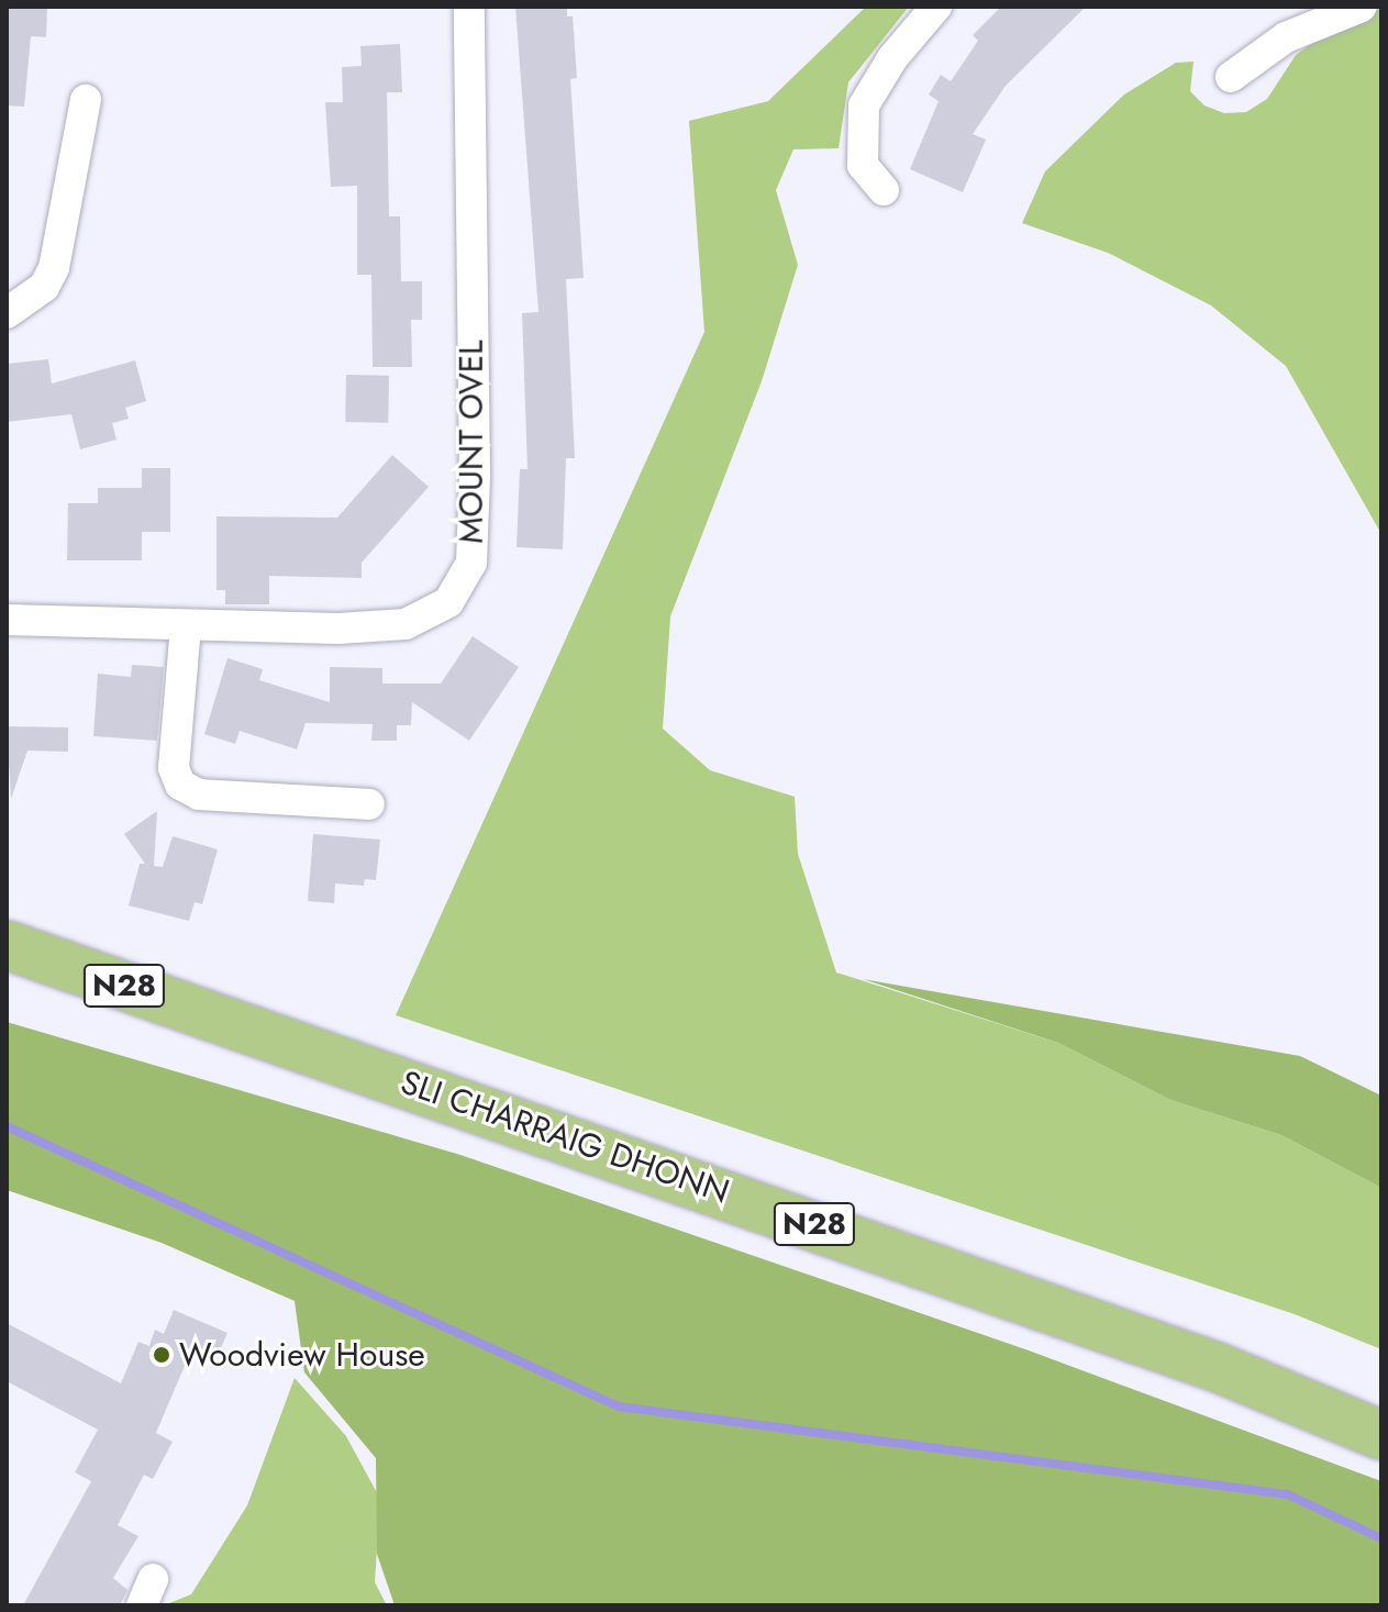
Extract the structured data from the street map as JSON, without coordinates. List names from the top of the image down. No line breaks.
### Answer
{"streets":{"highway":["N28","SLI CHARRAIG DHONN"],"street":["MOUNT OVEL"]},"places":["Woodview House"]}
